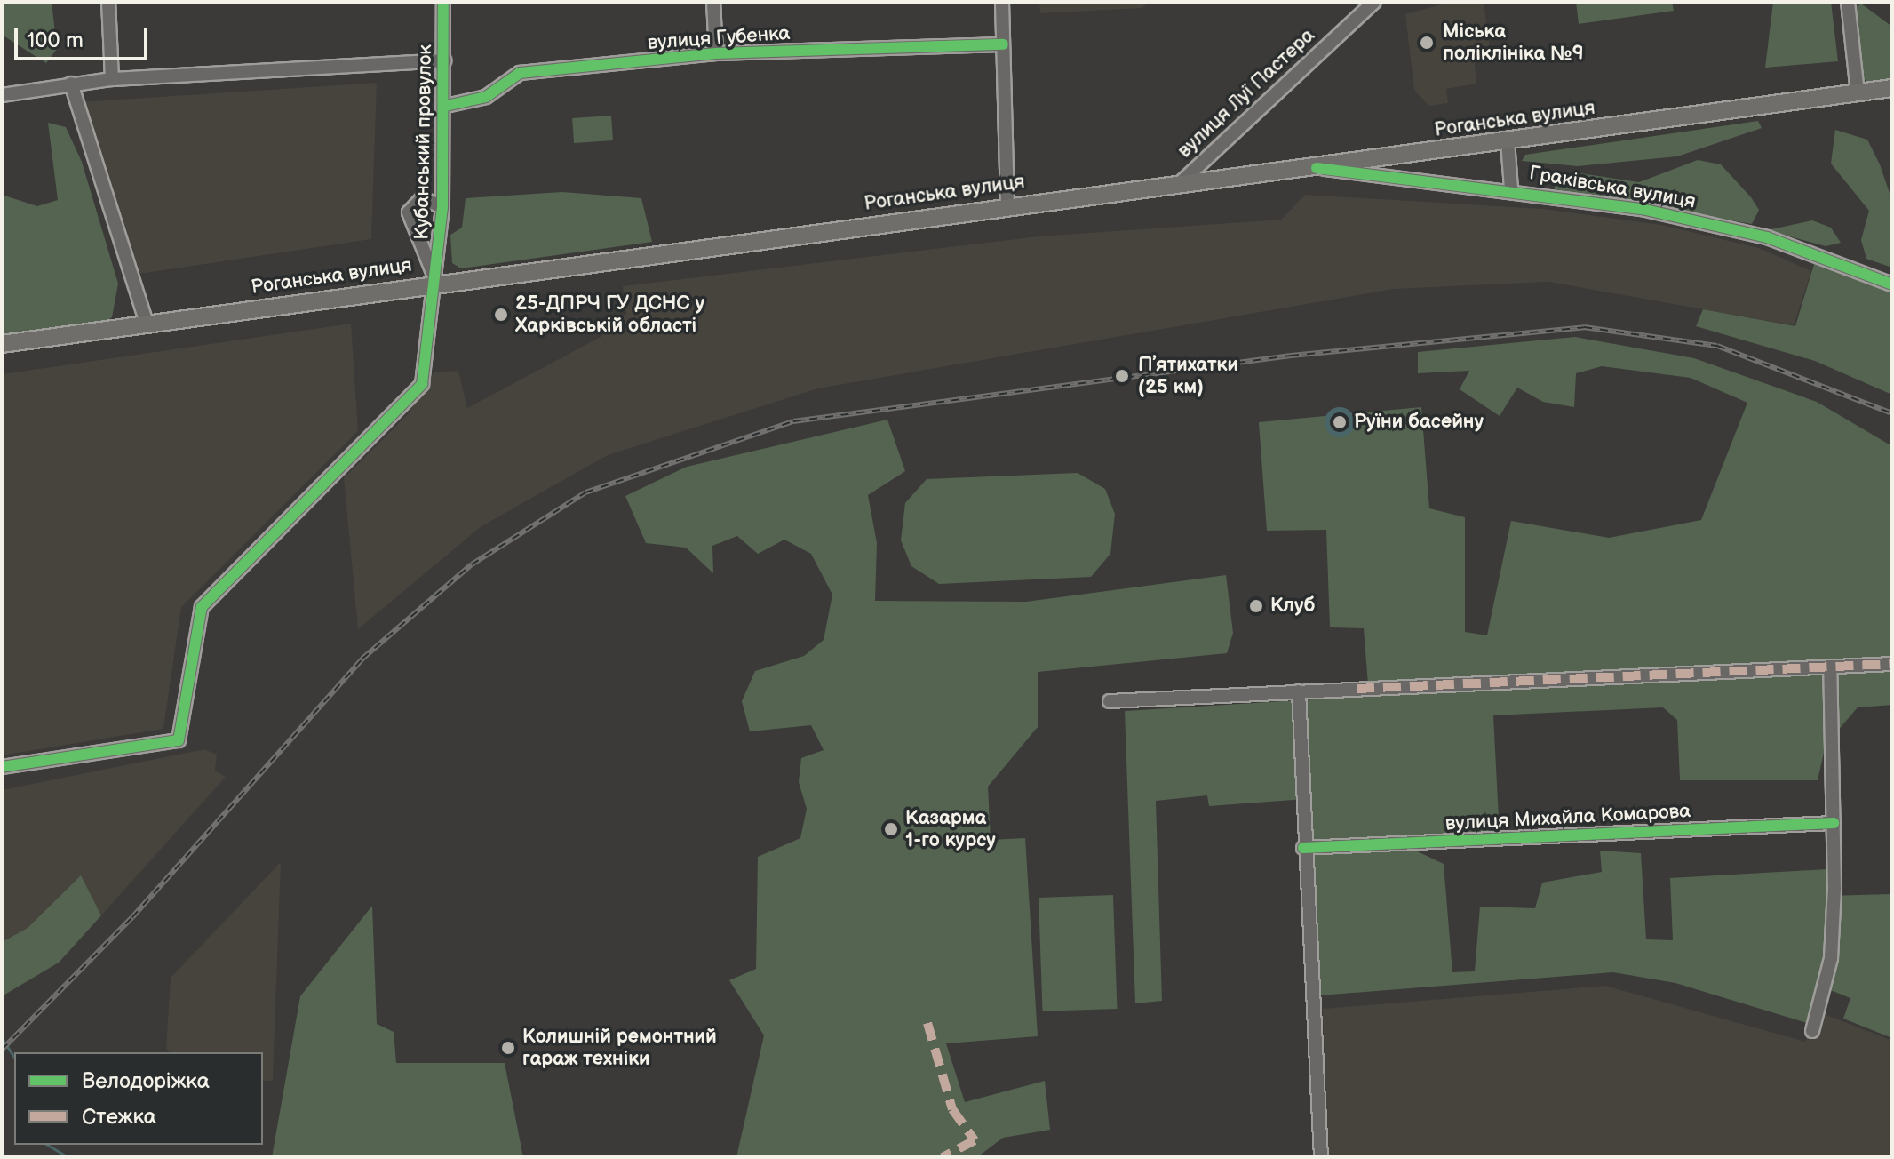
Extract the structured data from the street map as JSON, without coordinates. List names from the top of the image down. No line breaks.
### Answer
{"streets":{"main road":["Роганська вулиця"],"street":["вулиця Губенка","вулиця Луї Пастера","Кубанський провулок","Граківська вулиця","вулиця Михайла Комарова"]},"crossings":[["вулиця Губенка","Кубанський провулок"],["вулиця Луї Пастера","Роганська вулиця"],["Роганська вулиця","Кубанський провулок"],["Роганська вулиця","Граківська вулиця"]],"places":["Міська поліклініка №9","25-ДПРЧ ГУ ДСНС у Харківській області","Пʼятихатки (25 км)","Руїни басейну","Клуб","Казарма 1-го курсу","Колишній ремонтний гараж техніки"],"legend":["Велодоріжка","Стежка"],"scale_bar":"100 m"}
